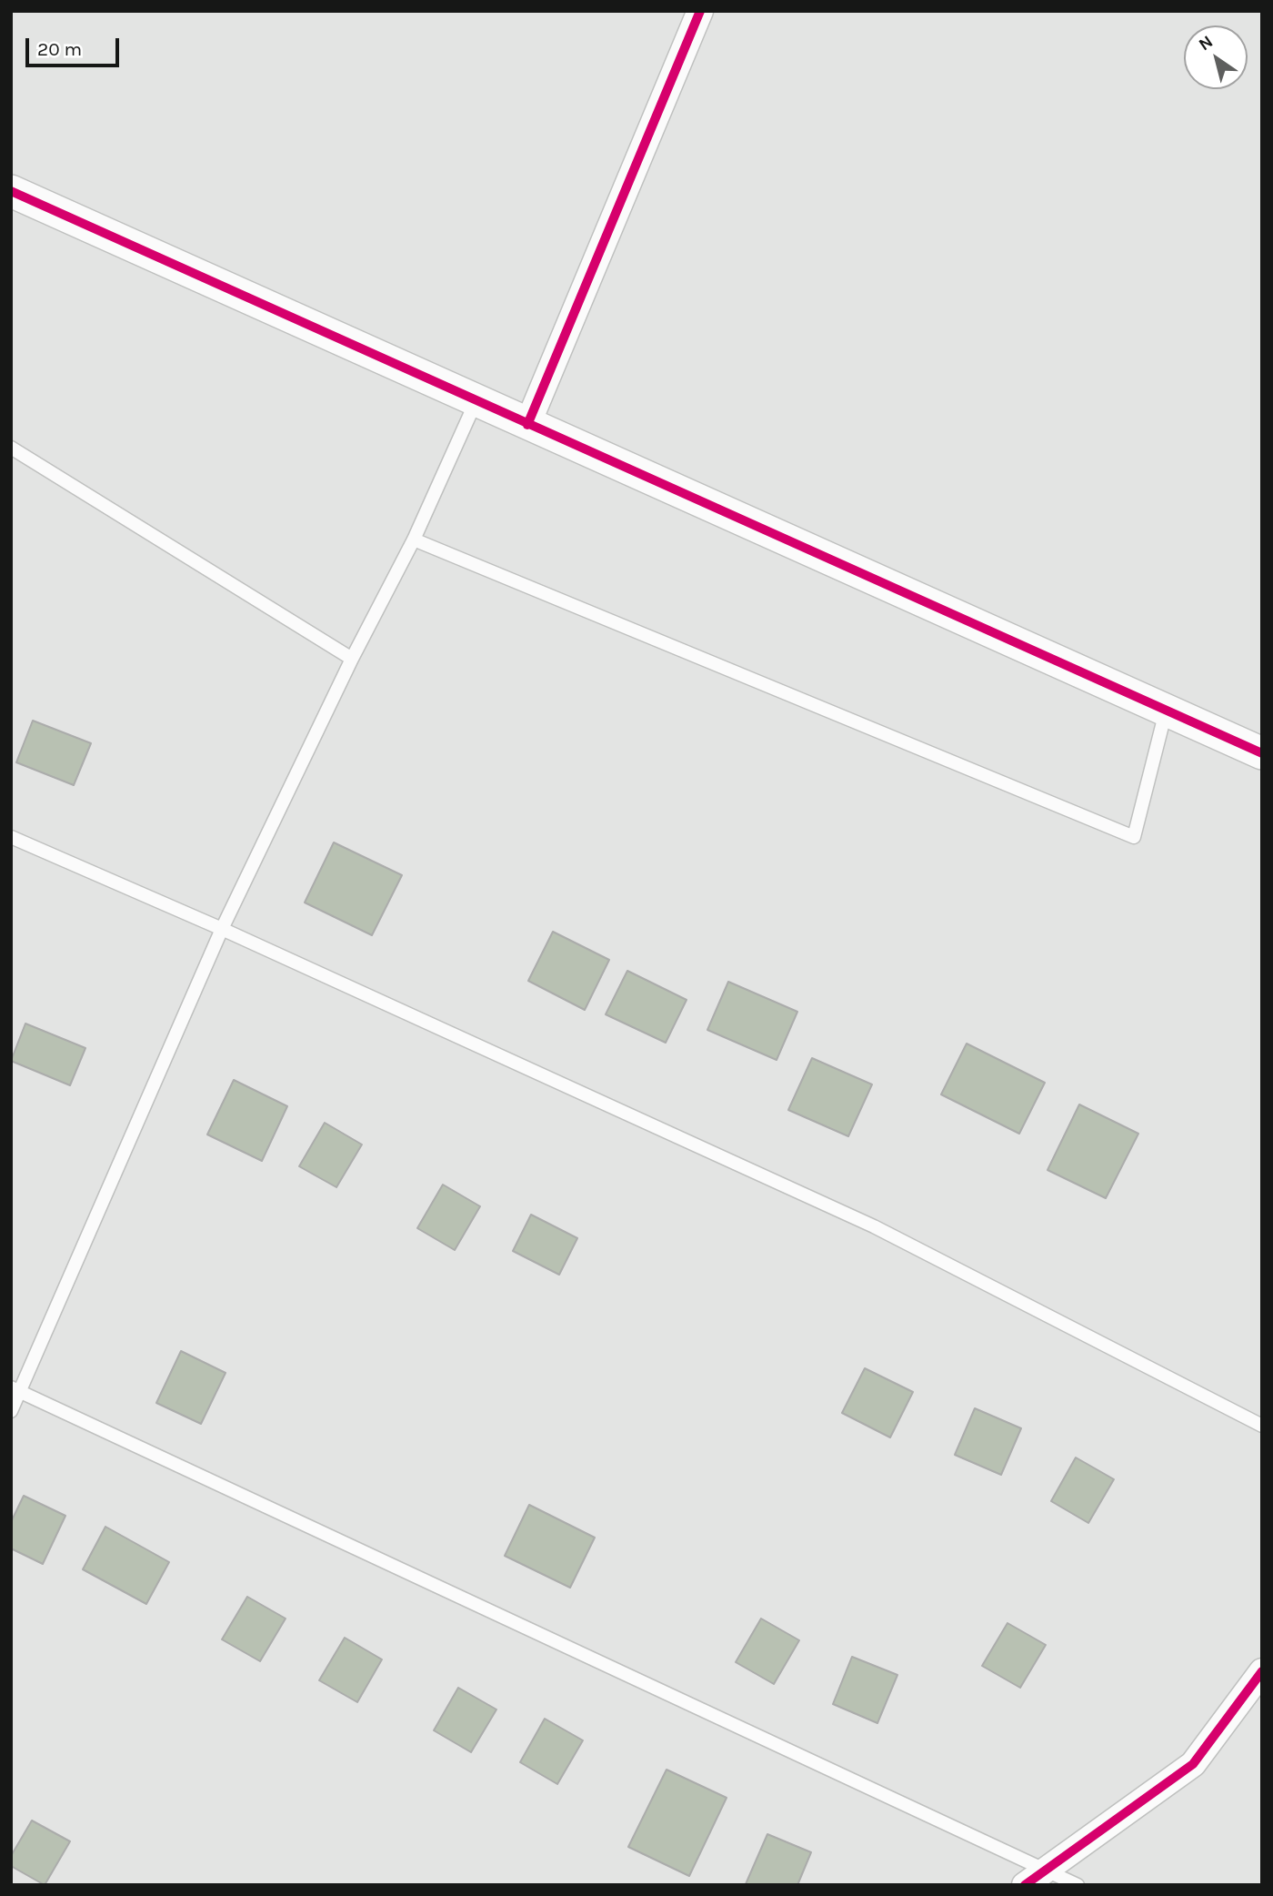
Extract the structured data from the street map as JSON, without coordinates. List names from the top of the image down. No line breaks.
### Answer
{"scale_bar":"20 m","north":"top left"}
